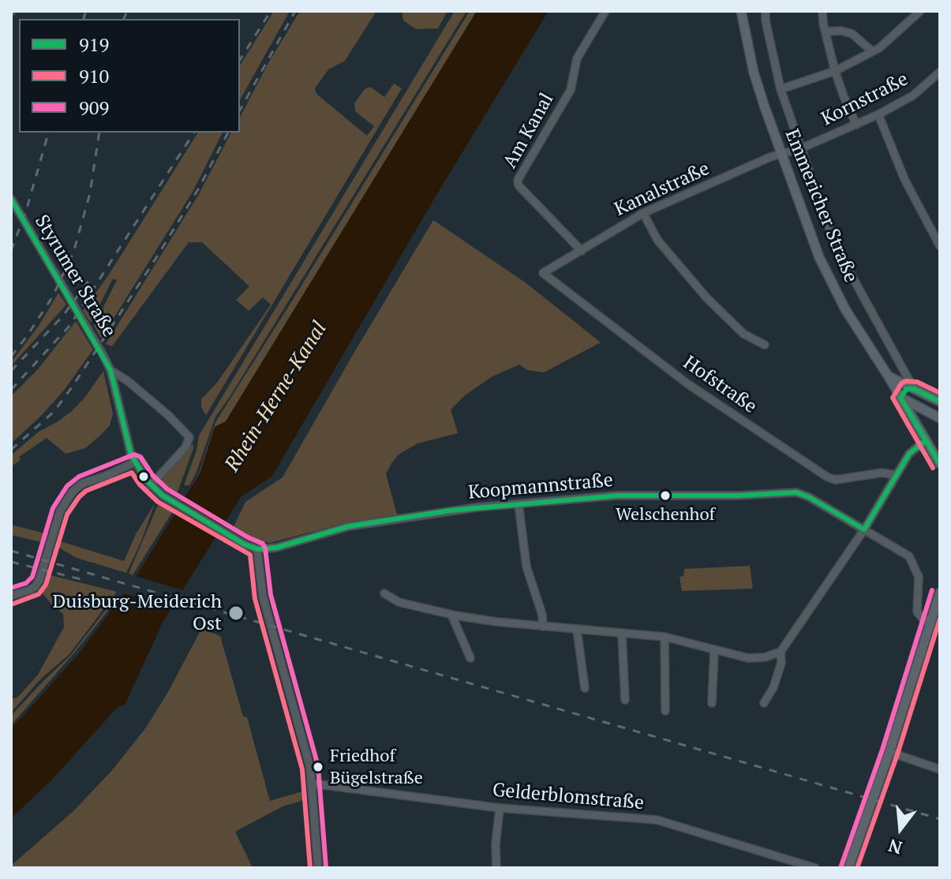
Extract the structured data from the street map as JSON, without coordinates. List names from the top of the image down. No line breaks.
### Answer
{"streets":{"main road":["Emmericher Straße"],"street":["Kornstraße","Am Kanal","Kanalstraße","Styrumer Straße","Hofstraße","Koopmannstraße","Gelderblomstraße"]},"crossings":[["Kornstraße","Kanalstraße"],["Kornstraße","Emmericher Straße"],["Am Kanal","Kanalstraße"],["Kanalstraße","Emmericher Straße"],["Kanalstraße","Hofstraße"]],"water":["Rhein-Herne-Kanal"],"places":["Welschenhof","Duisburg-Meiderich Ost","Friedhof Bügelstraße"],"lines":["transit line 919","transit line 910","transit line 909"],"legend":["919","910","909"],"north":"bottom"}
